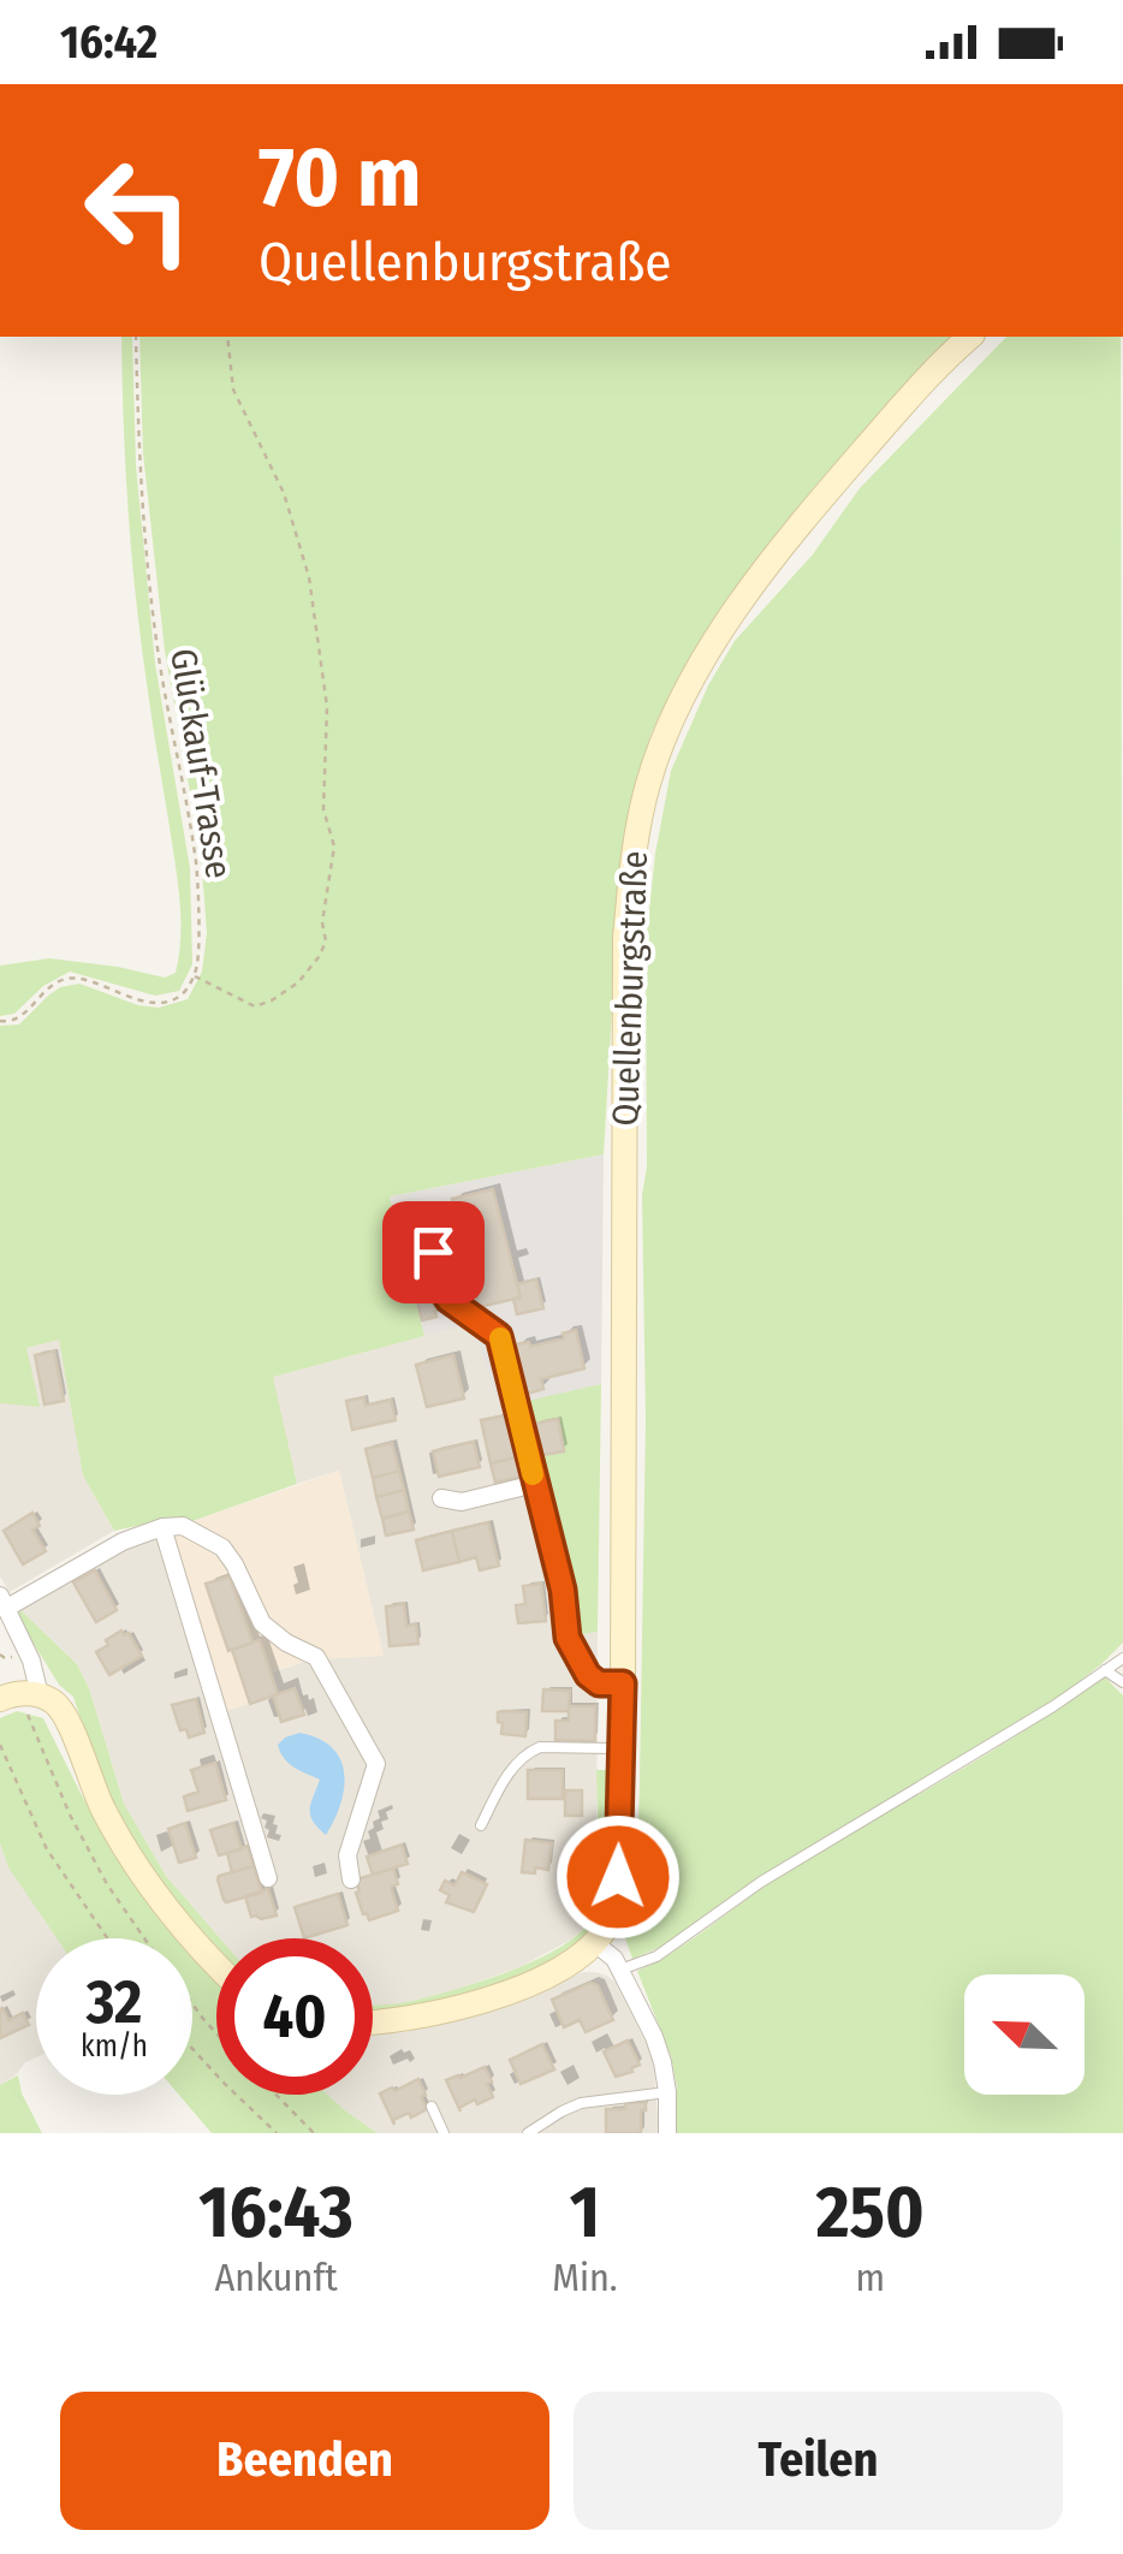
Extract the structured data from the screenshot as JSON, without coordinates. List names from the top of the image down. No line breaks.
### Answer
{"streets":{"street":["Quellenburgstraße"],"path":["Glückauf-Trasse"]},"north":"top left","page":{"status":"16:42","turn":["70 m","Quellenburgstraße"],"speed":"32 km/h","limit":"40","eta":["16:43","Ankunft","1","Min.","250","m"],"buttons":["Beenden","Teilen"]}}
